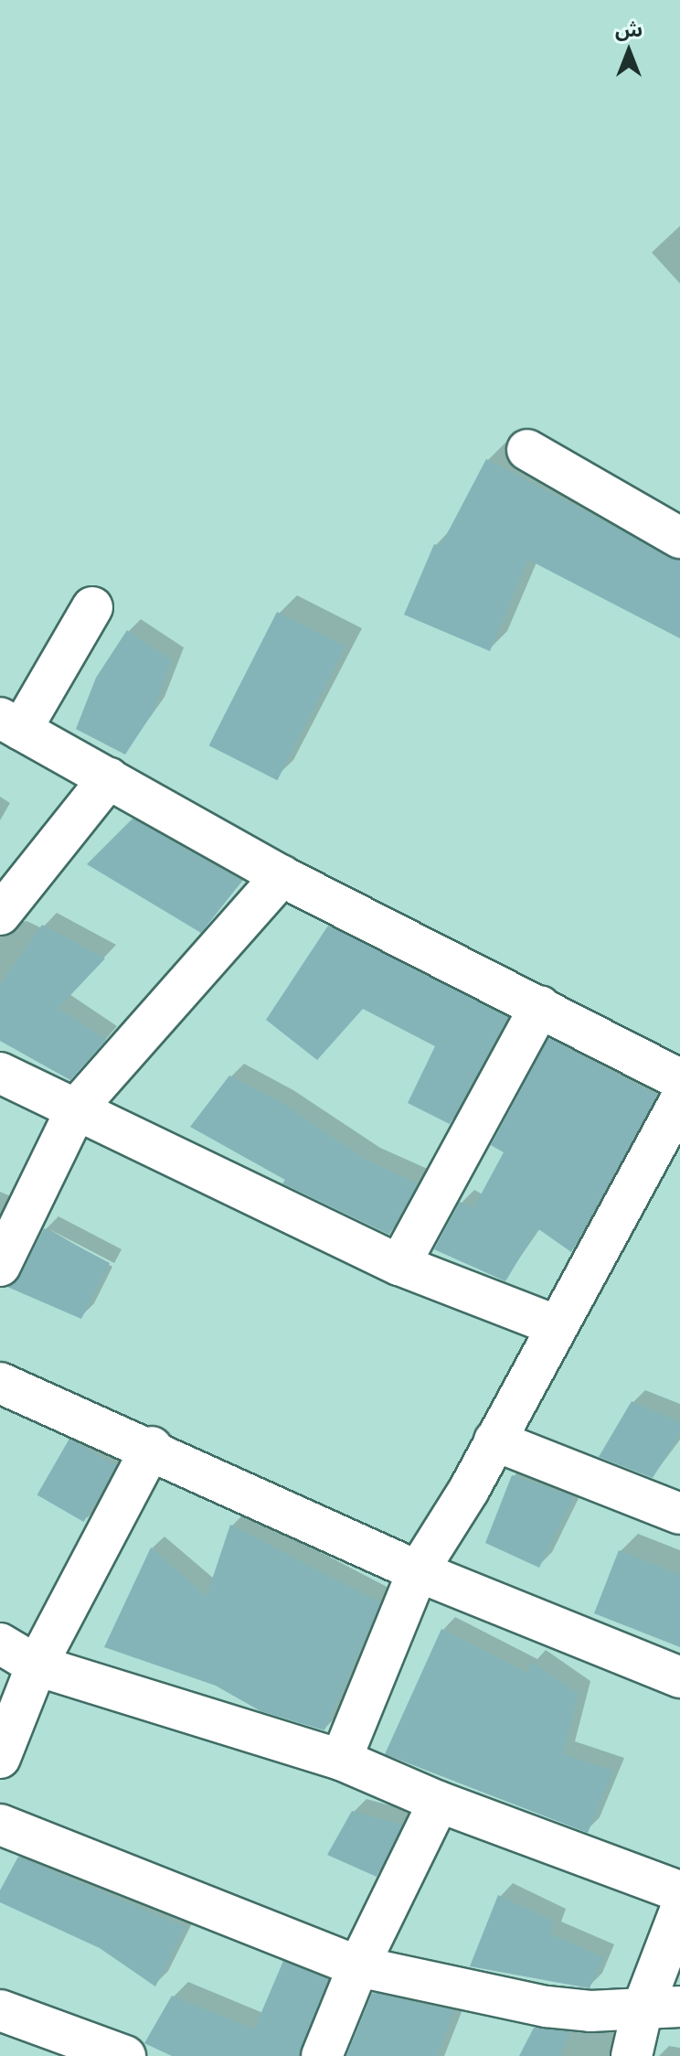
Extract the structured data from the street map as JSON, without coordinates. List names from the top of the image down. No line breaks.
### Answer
{"north":"top"}
